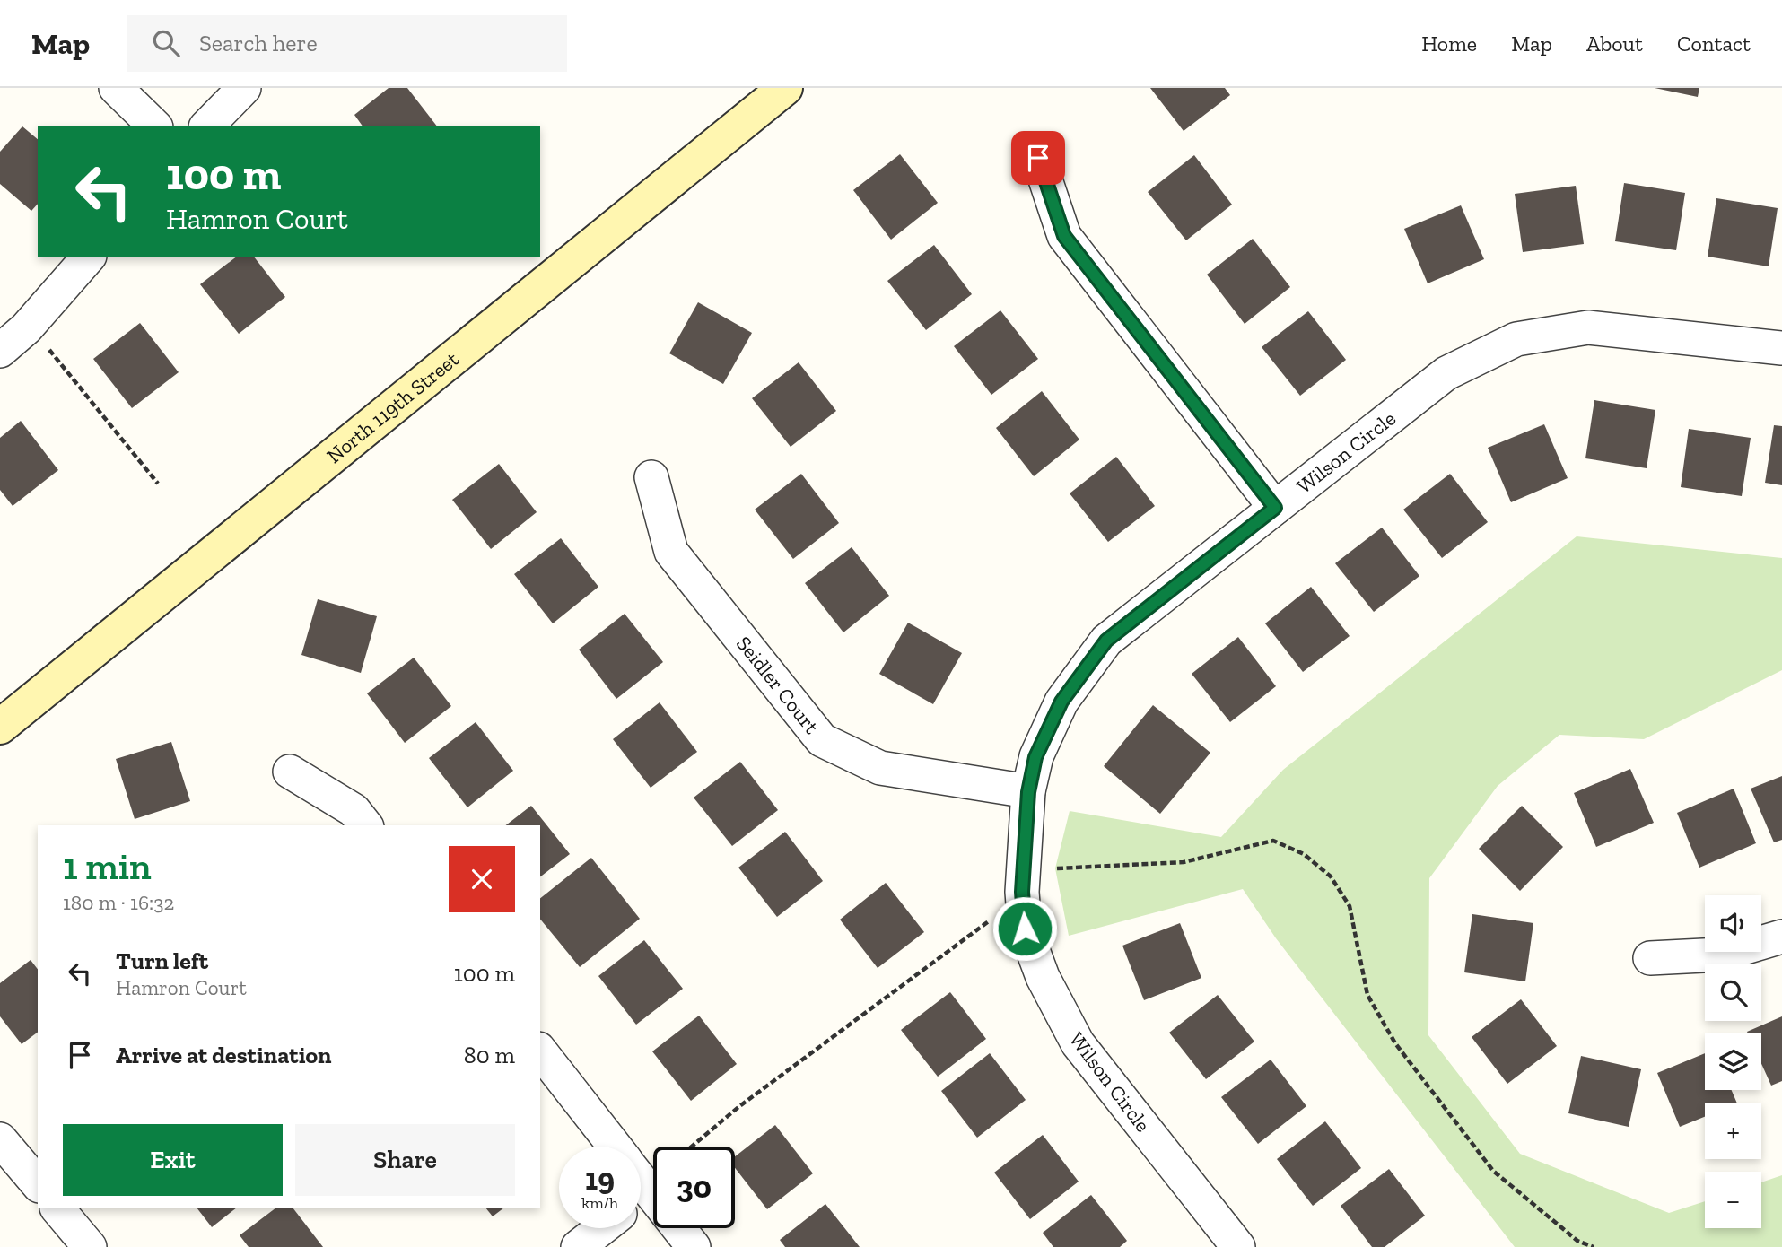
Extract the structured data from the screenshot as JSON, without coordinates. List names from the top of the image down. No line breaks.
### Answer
{"streets":{"street":["North 119th Street","Wilson Circle","Seidler Court"]},"crossings":[["Wilson Circle","Seidler Court"]],"page":{"header":"Map","search":"Search here","nav":["Home","Map","About","Contact"],"turn":["100 m","Hamron Court"],"heading":["1 min","180 m · 16:32"],"map_buttons":["+","−"],"list":[{"name":"Turn left","note":"Hamron Court","value":"100 m"},{"name":"Arrive at destination","value":"80 m"}],"buttons":["Exit","Share"],"speed":"19 km/h","limit":"30"}}
